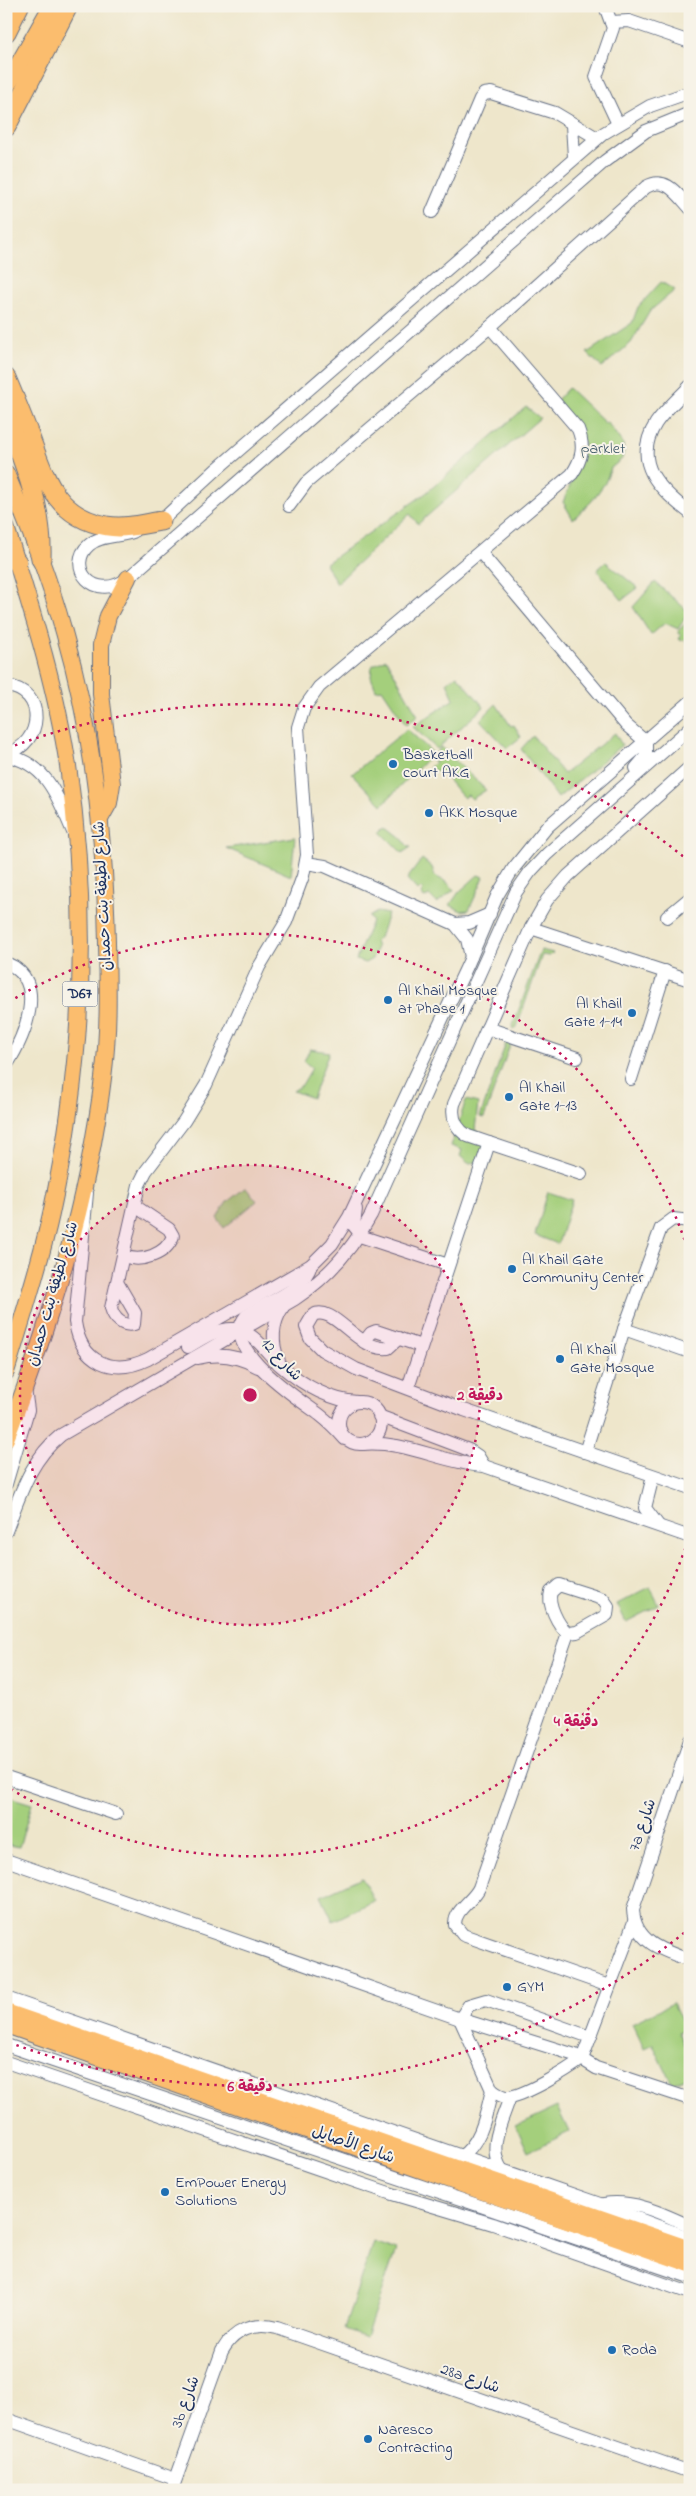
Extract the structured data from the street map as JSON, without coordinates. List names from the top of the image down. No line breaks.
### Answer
{"streets":{"main road":["شارع لطيفة بنت حمدان","D67"],"street":["شارع 12","7a شارع","شارع الأصايل","28a شارع","3b شارع"]},"crossings":[["28a شارع","3b شارع"]],"parks":["parklet"],"places":["Basketball court AKG","AKK Mosque","Al Khail Mosque at Phase 1","Al Khail Gate 1-14","Al Khail Gate 1-13","Al Khail Gate Community Center","Al Khail Gate Mosque","GYM","EmPower Energy Solutions","Roda","Naresco Contracting"],"rings":["2 دقيقة","4 دقيقة","6 دقيقة"]}
